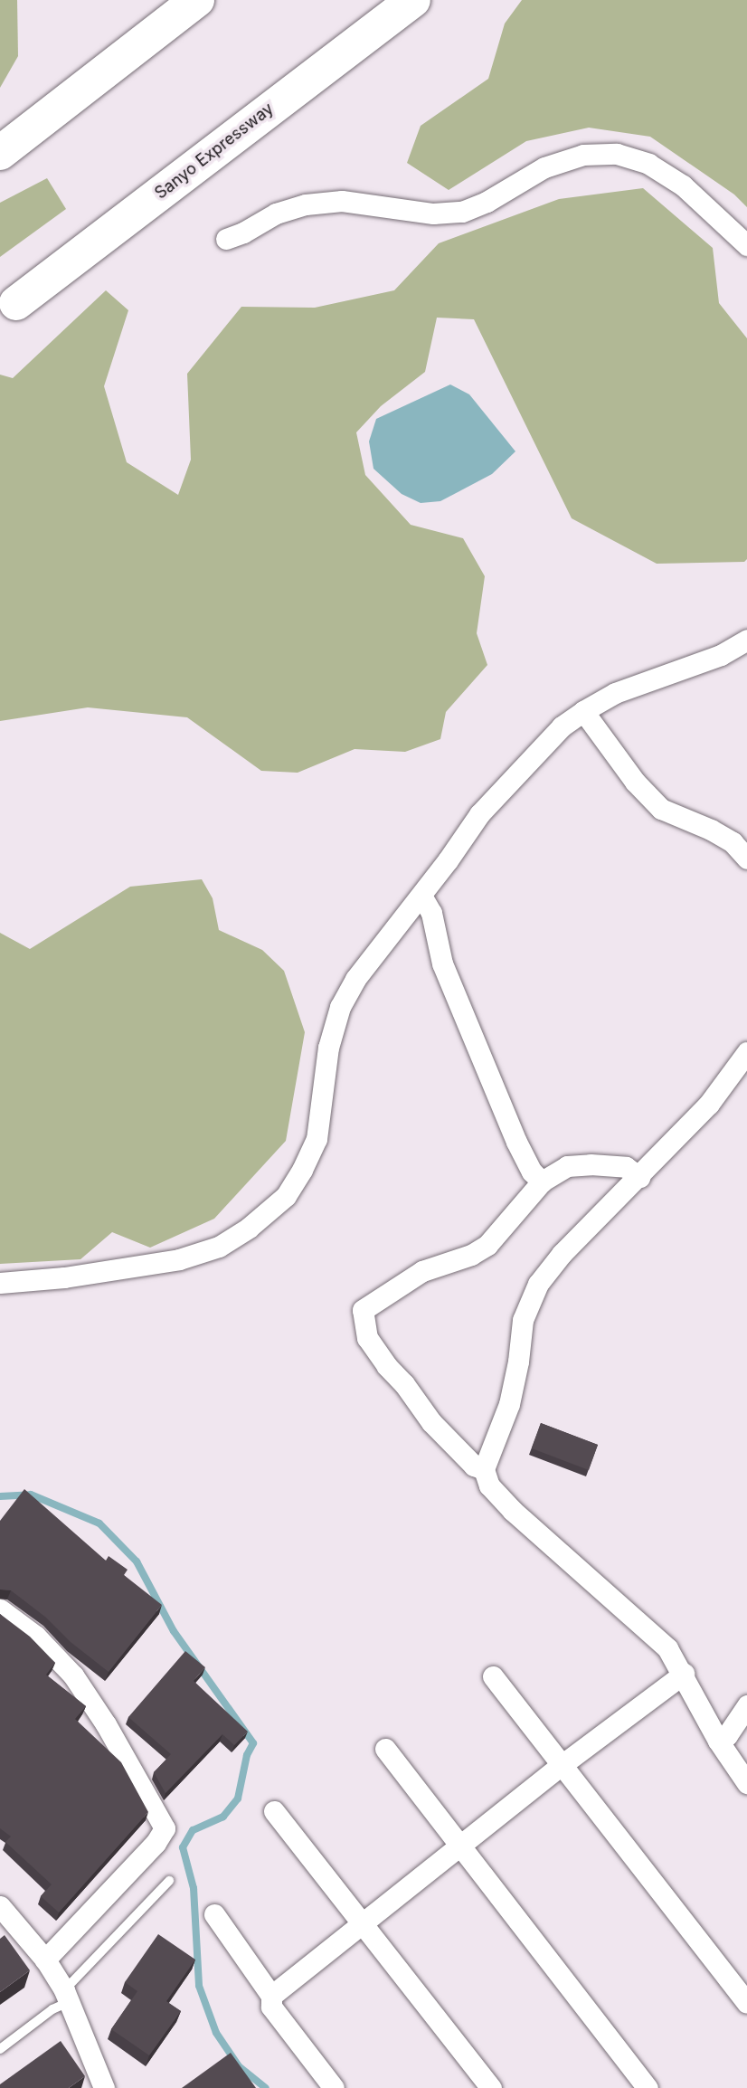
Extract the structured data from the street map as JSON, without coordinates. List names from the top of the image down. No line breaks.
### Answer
{"streets":{"highway":["Sanyo Expressway"]}}
